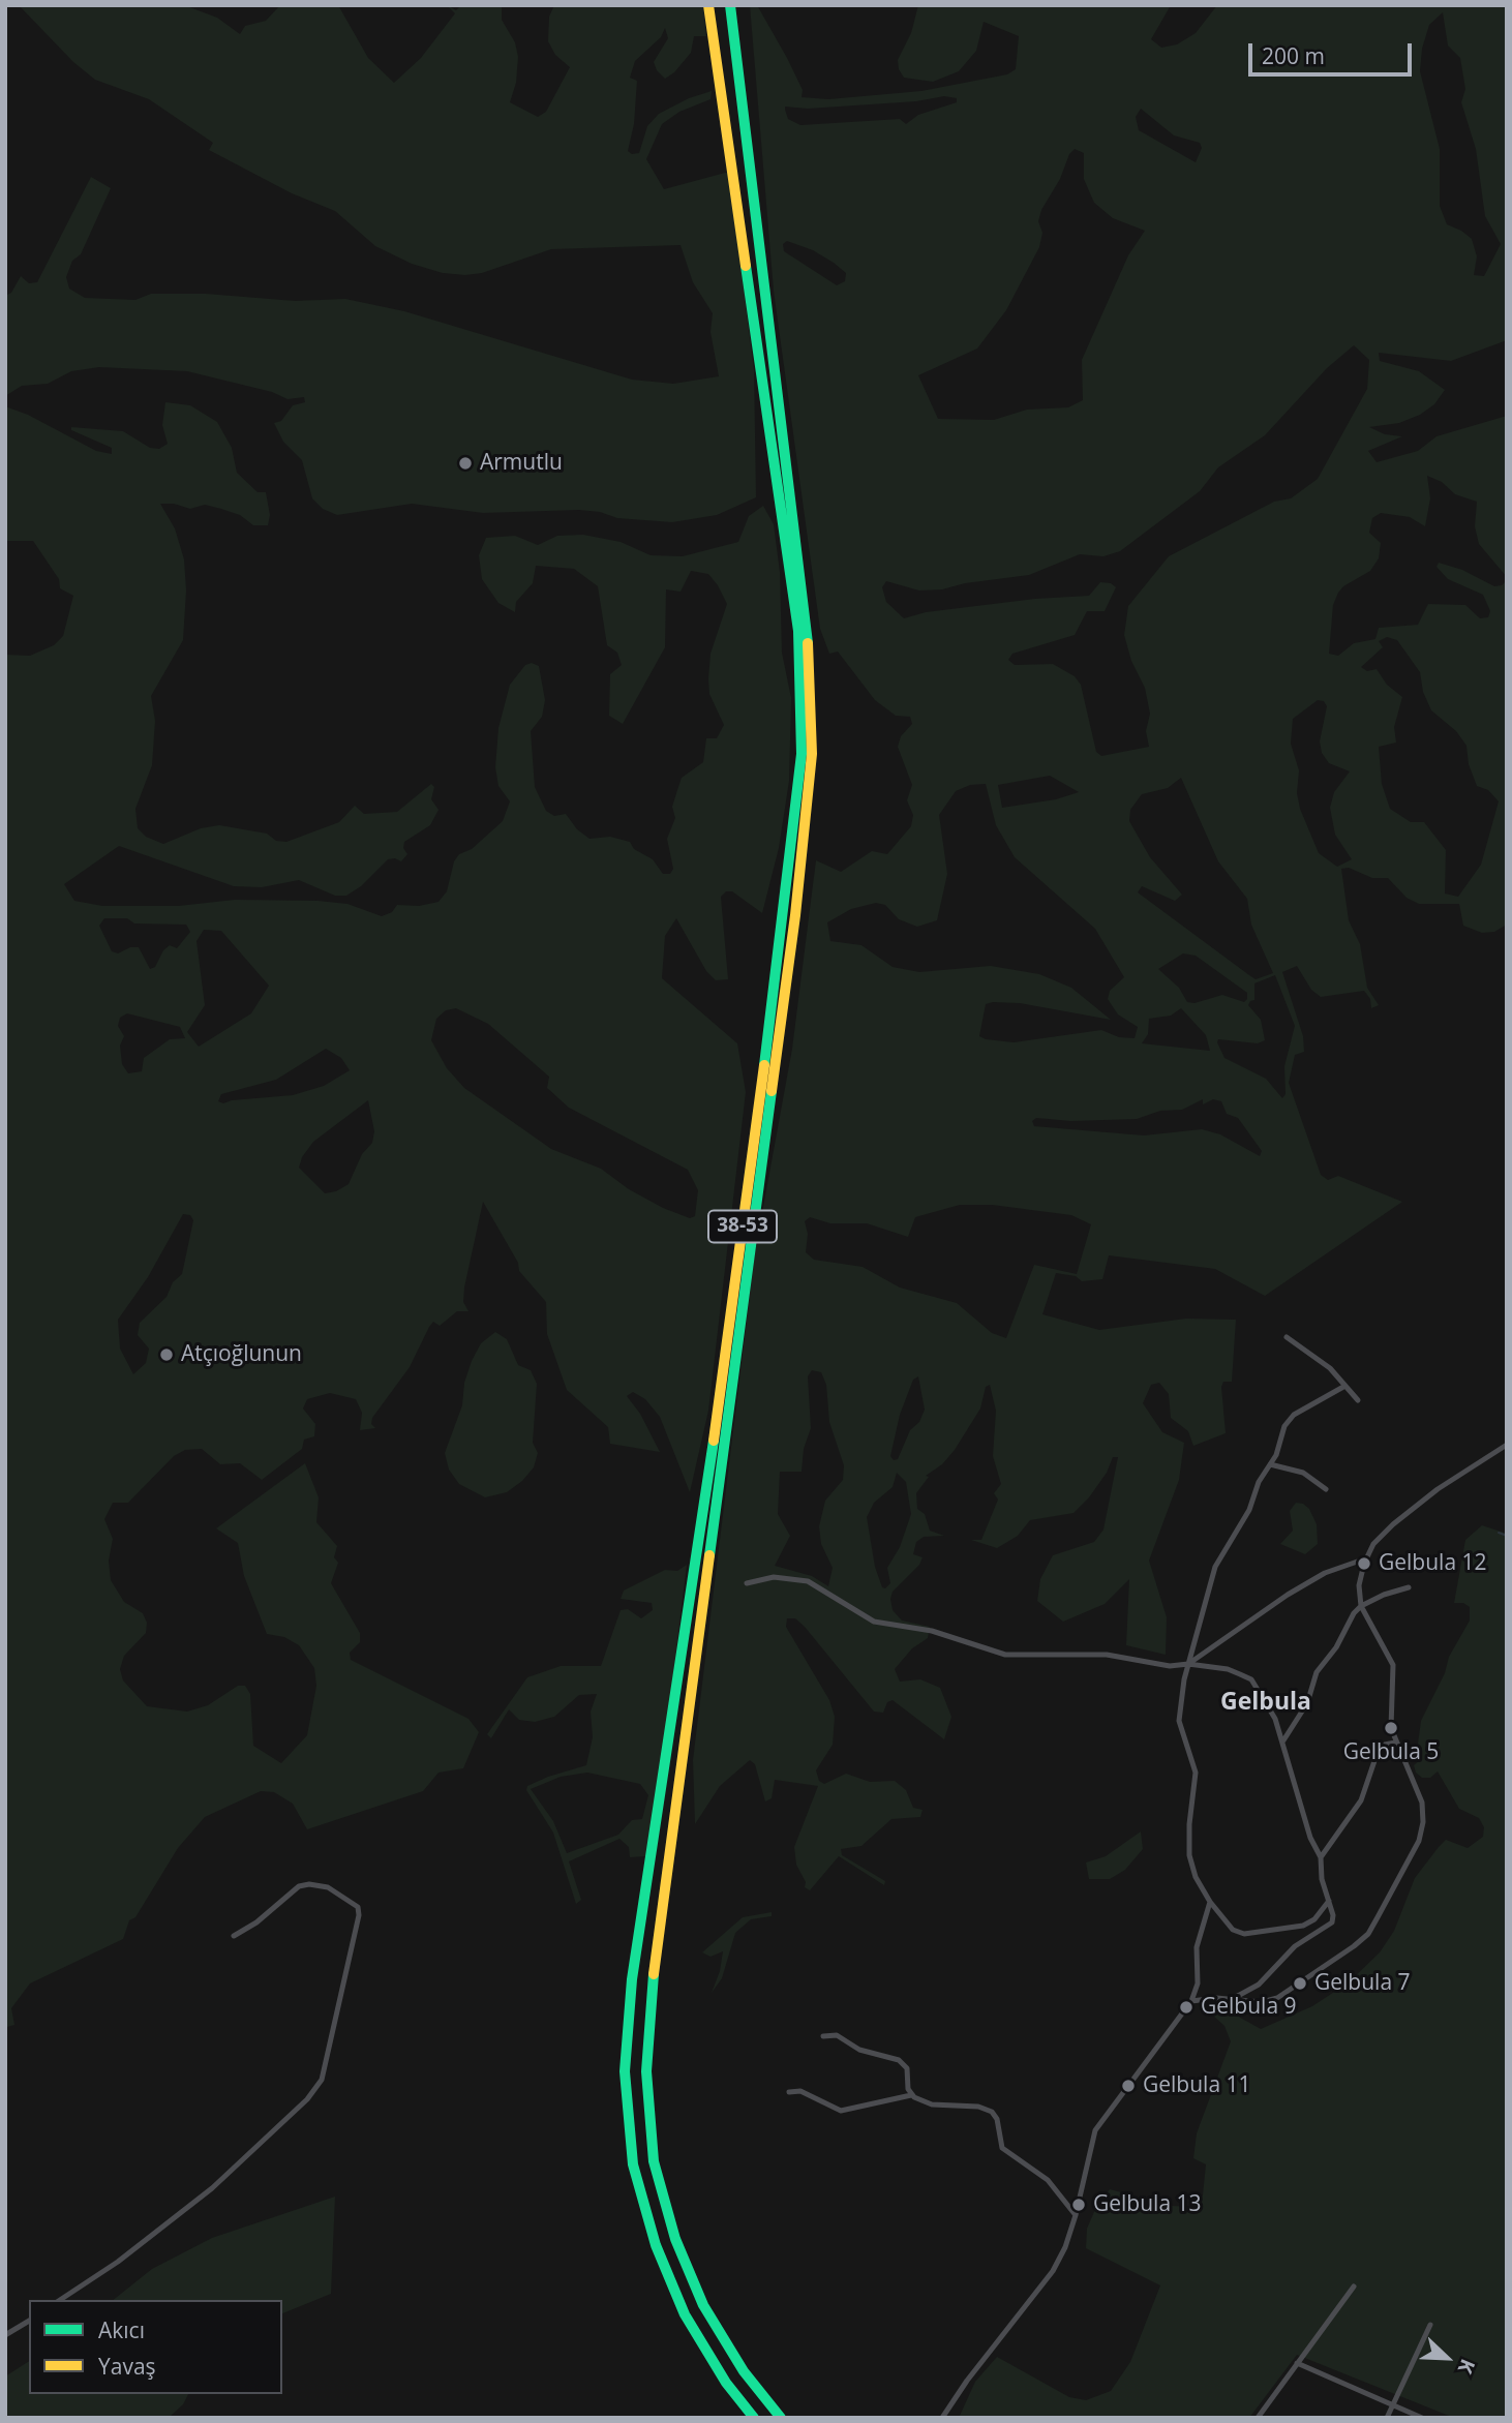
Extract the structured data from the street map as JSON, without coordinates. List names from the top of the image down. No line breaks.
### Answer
{"streets":{"highway":["38-53"]},"districts":["Gelbula"],"places":["Armutlu","Atçıoğlunun","Gelbula 12","Gelbula 5","Gelbula 7","Gelbula 9","Gelbula 11","Gelbula 13"],"legend":["Akıcı","Yavaş"],"scale_bar":"200 m","north":"bottom right"}
